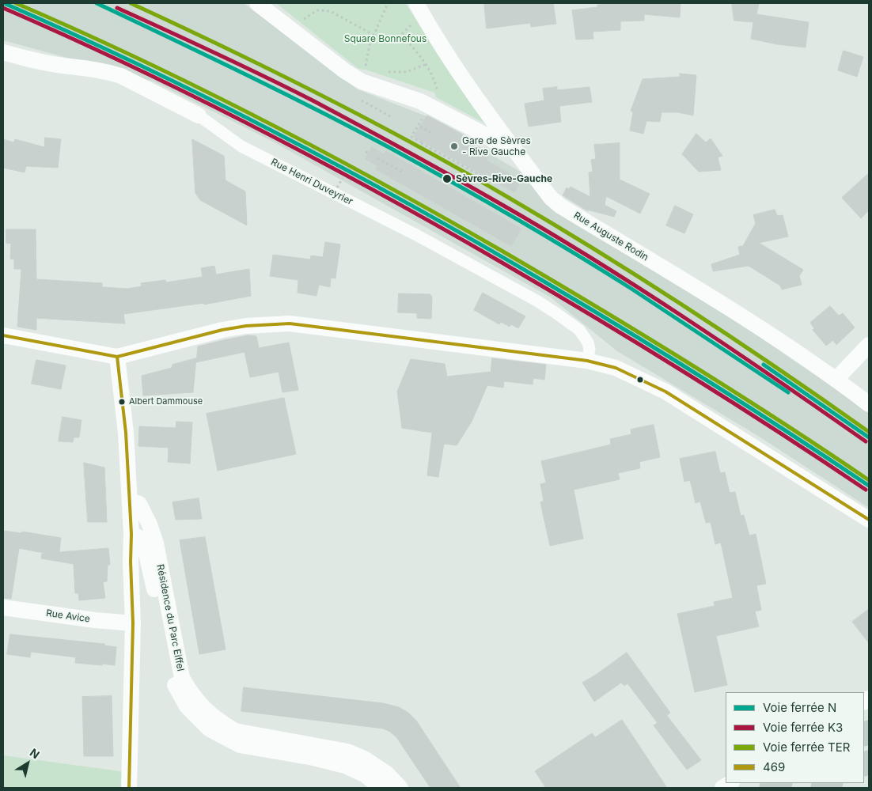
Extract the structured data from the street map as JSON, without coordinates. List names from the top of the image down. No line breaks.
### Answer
{"streets":{"street":["Rue Henri Duveyrier","Rue Auguste Rodin","Rue Avice","Résidence du Parc Eiffel"]},"parks":["Square Bonnefous"],"places":["Gare de Sèvres - Rive Gauche","Sèvres-Rive-Gauche","Albert Dammouse"],"lines":["rail line N","rail line TER","rail line K3","transit line 469"],"legend":["Voie ferrée N","Voie ferrée K3","Voie ferrée TER","469"],"north":"top right"}
